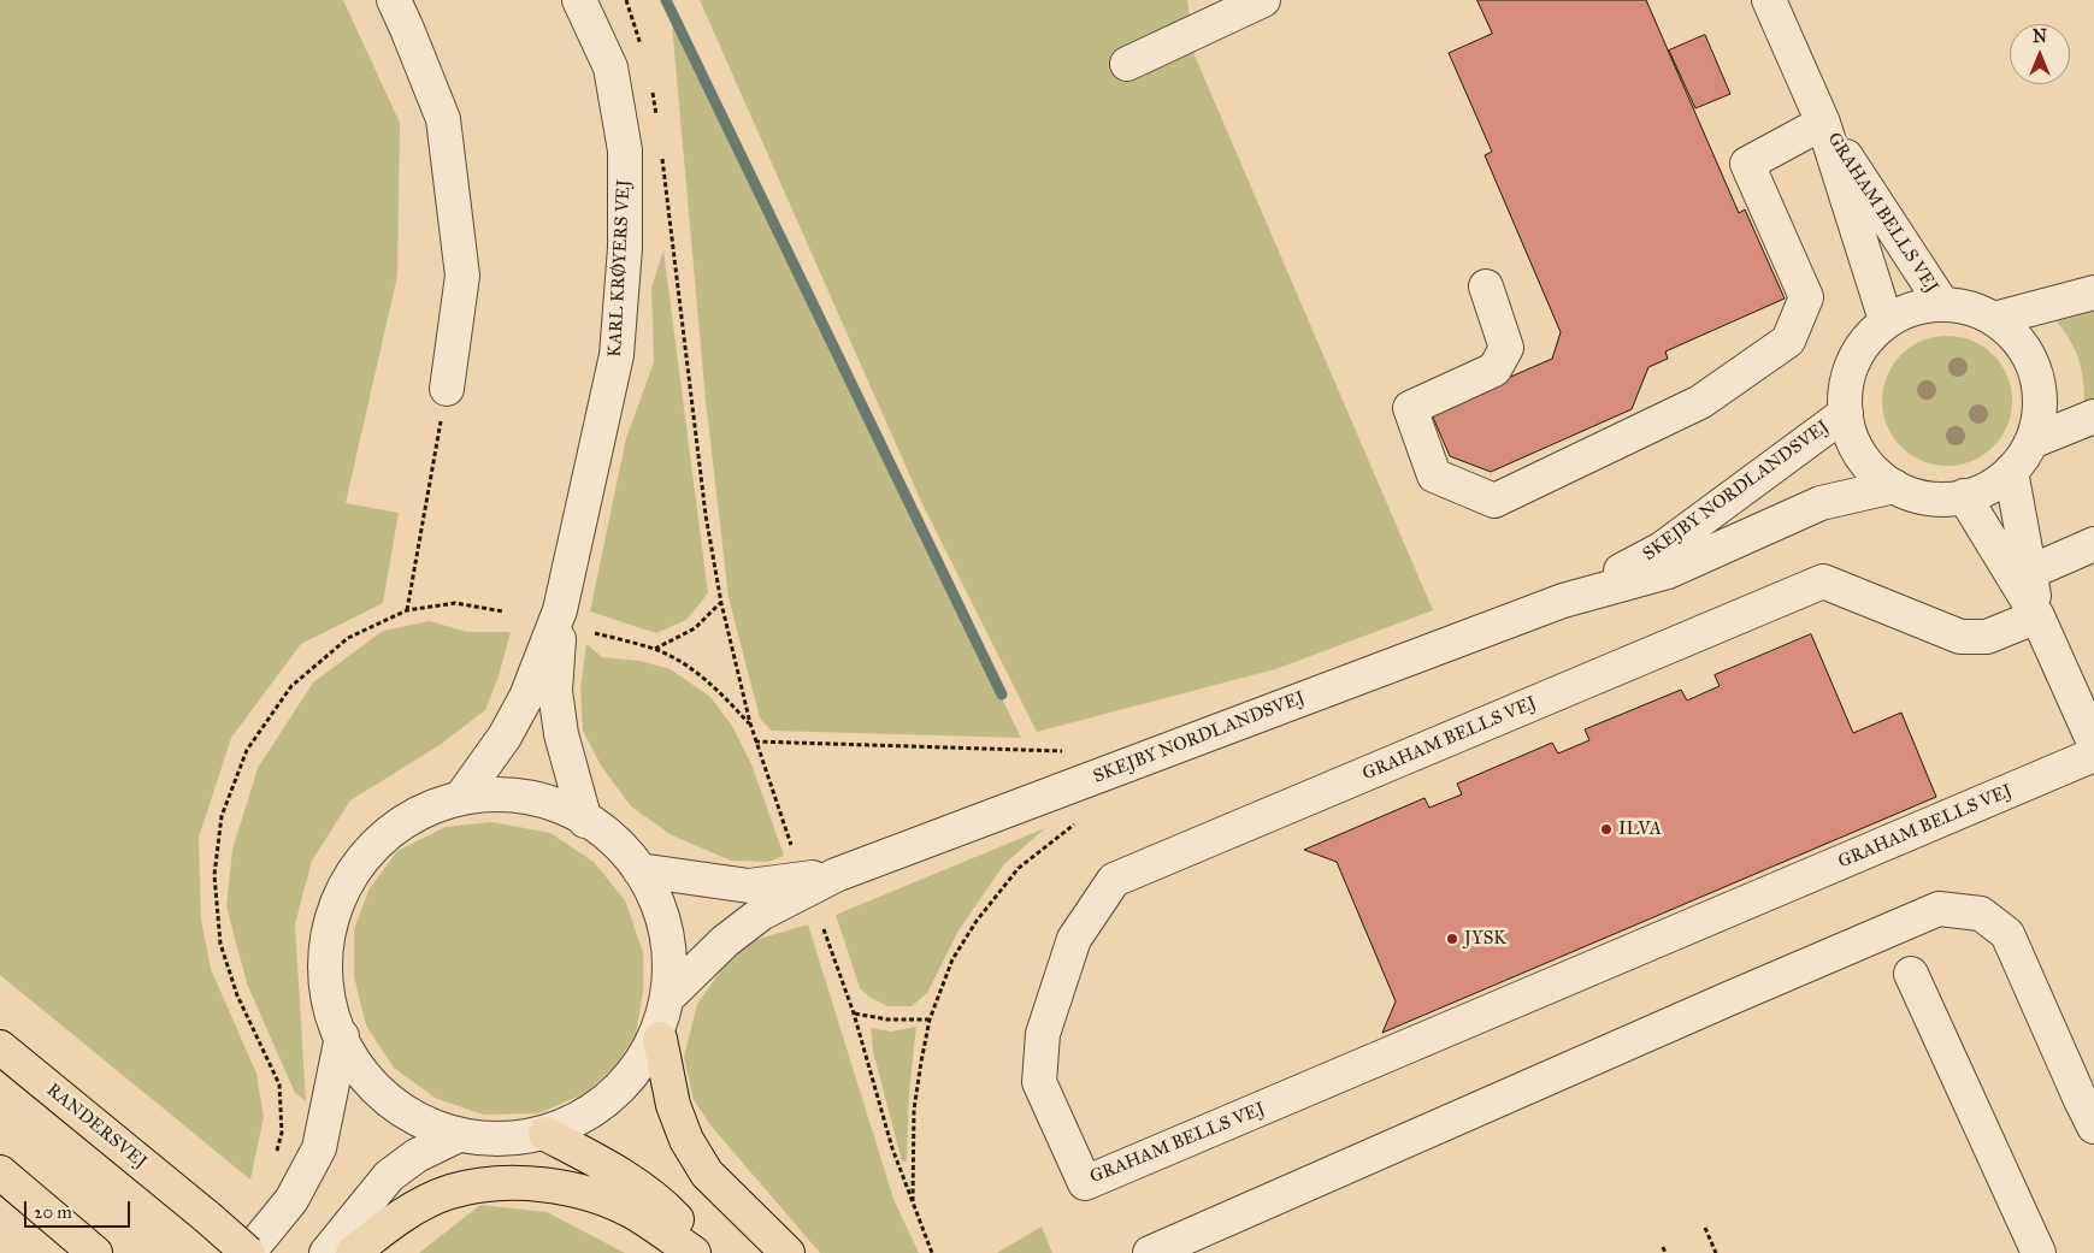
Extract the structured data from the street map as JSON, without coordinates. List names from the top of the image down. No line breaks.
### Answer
{"streets":{"main road":["RANDERSVEJ"],"street":["GRAHAM BELLS VEJ","KARL KRØYERS VEJ","SKEJBY NORDLANDSVEJ"]},"crossings":[["GRAHAM BELLS VEJ","SKEJBY NORDLANDSVEJ"]],"places":["ILVA","JYSK"],"scale_bar":"20 m","north":"top"}
